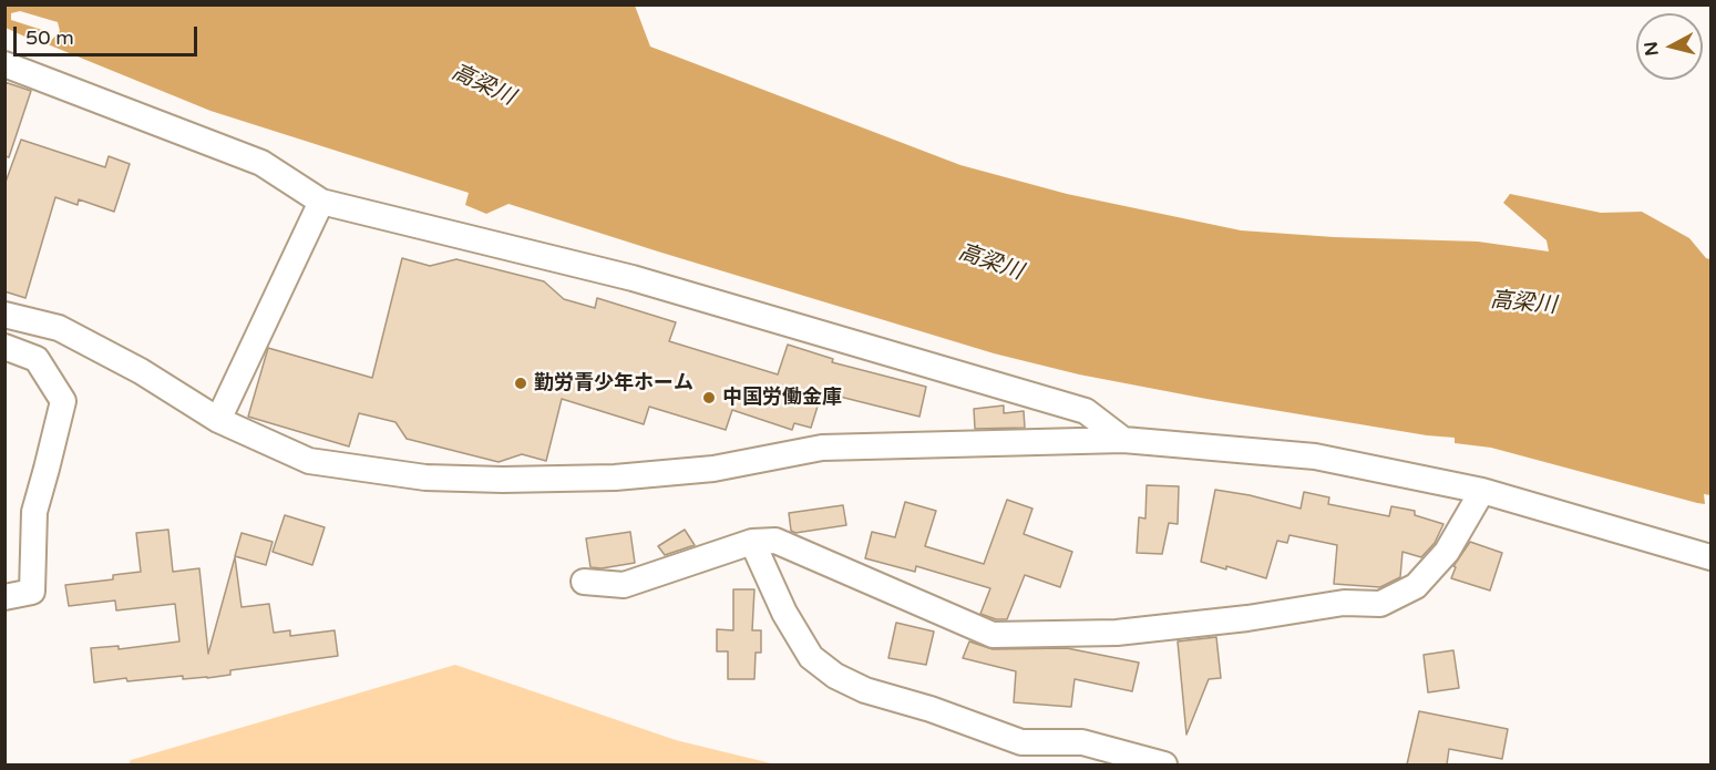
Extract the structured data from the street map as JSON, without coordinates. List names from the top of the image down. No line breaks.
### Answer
{"water":["高梁川"],"places":["勤労青少年ホーム","中国労働金庫"],"scale_bar":"50 m","north":"left"}
